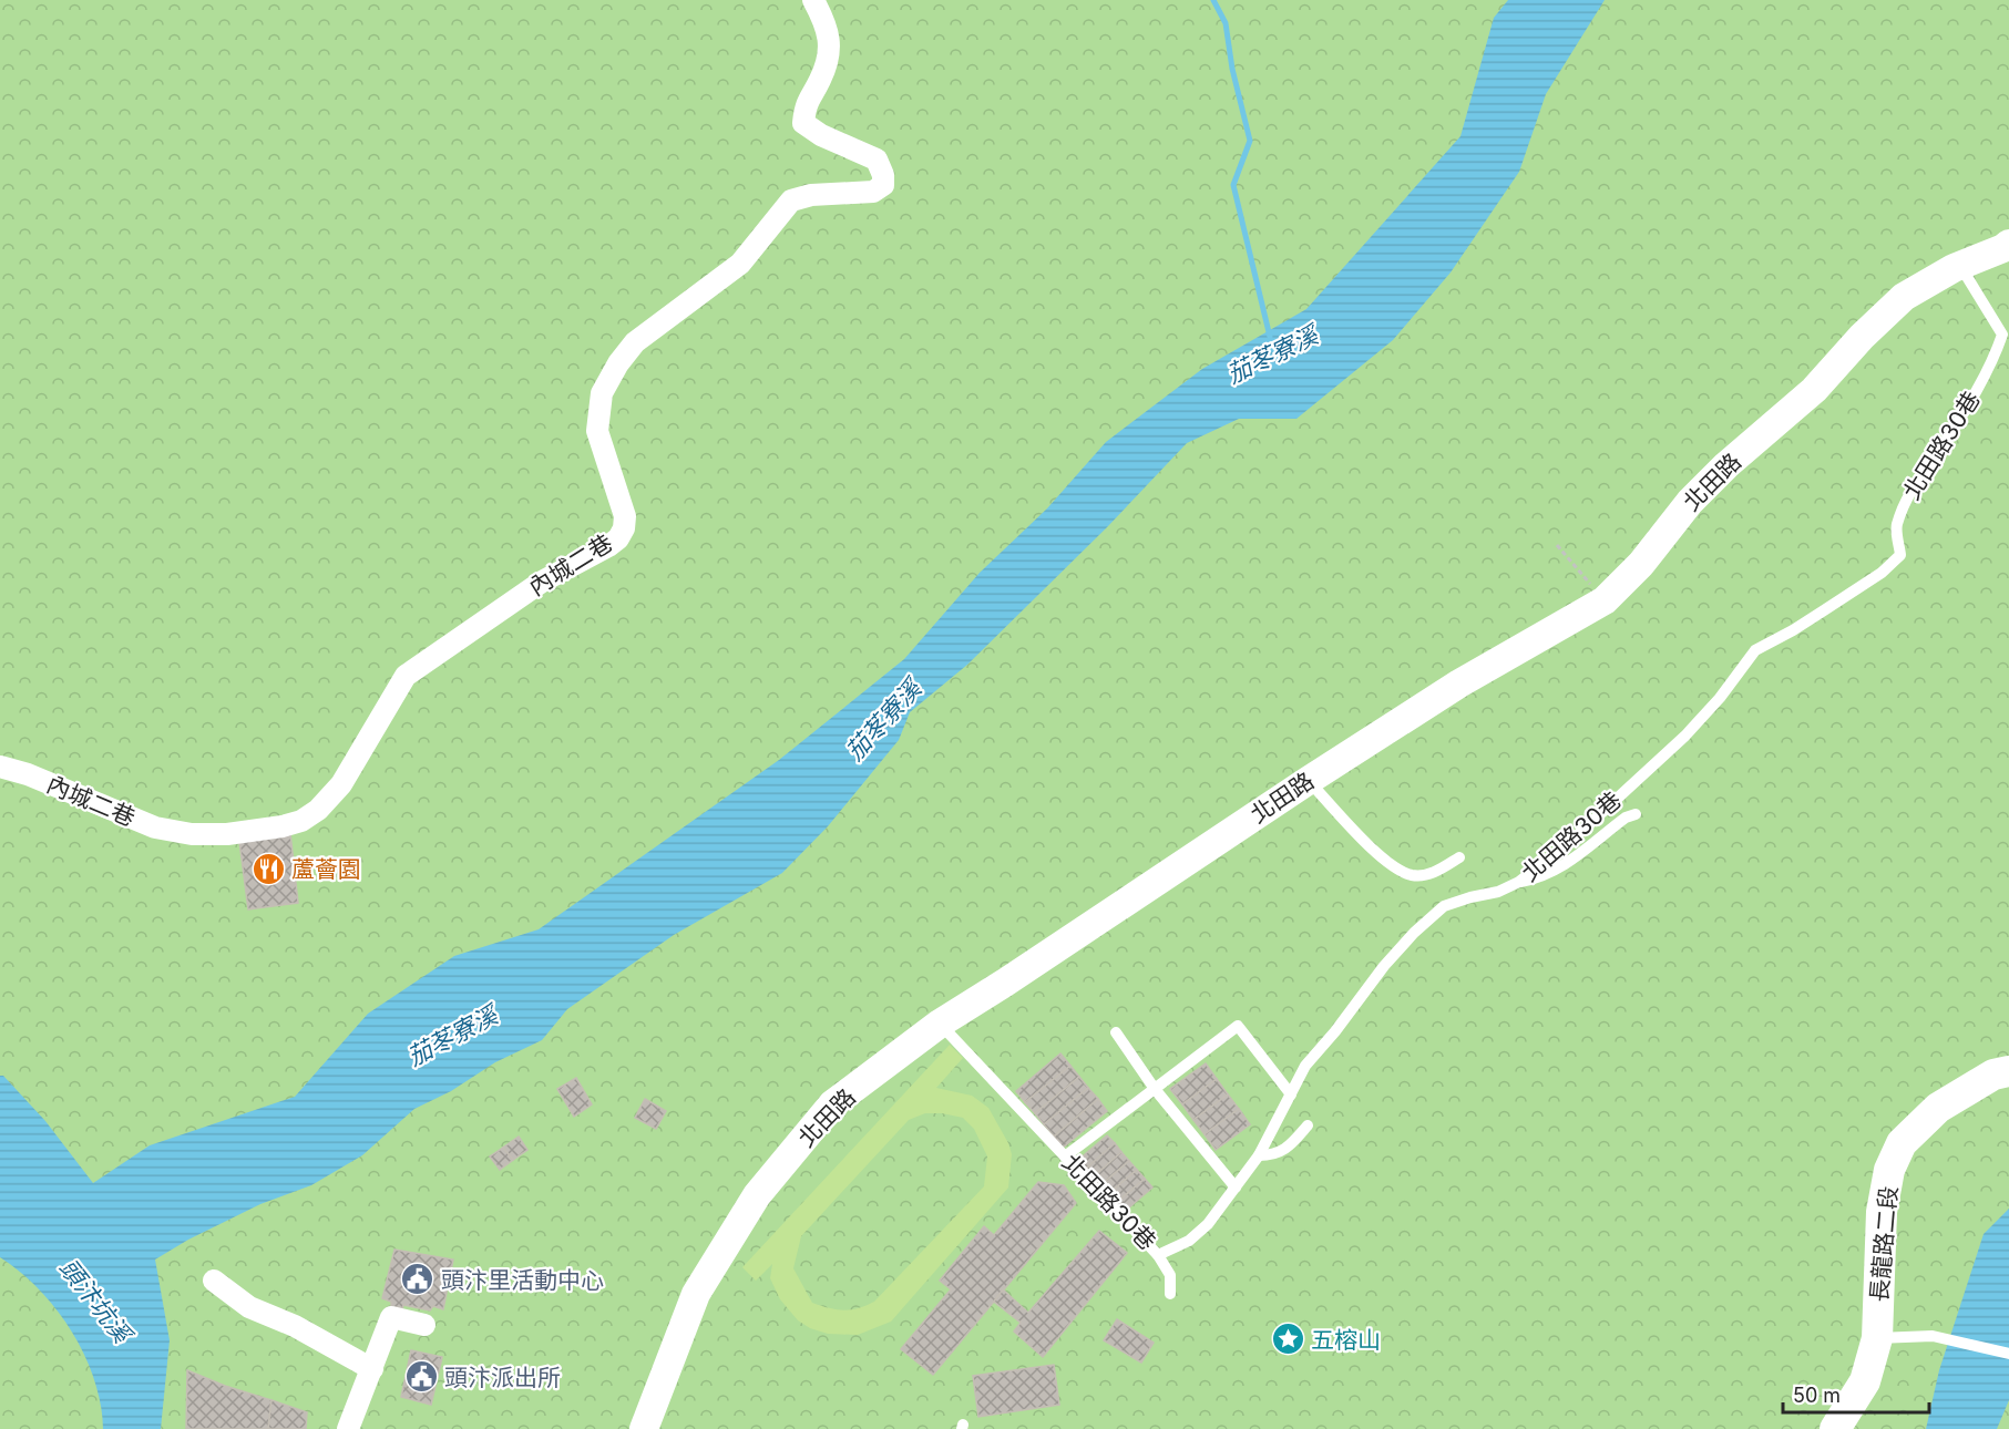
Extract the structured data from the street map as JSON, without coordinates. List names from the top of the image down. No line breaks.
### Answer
{"streets":{"main road":["長龍路二段"],"street":["北田路","內城二巷"],"lane":["北田路30巷"]},"crossings":[["北田路30巷","北田路"]],"water":["茄苳寮溪","頭汴坑溪"],"places":{"restaurant":["蘆薈園"],"public building":["頭汴里活動中心","頭汴派出所"],"place":["五榕山"]},"scale_bar":"50 m"}
